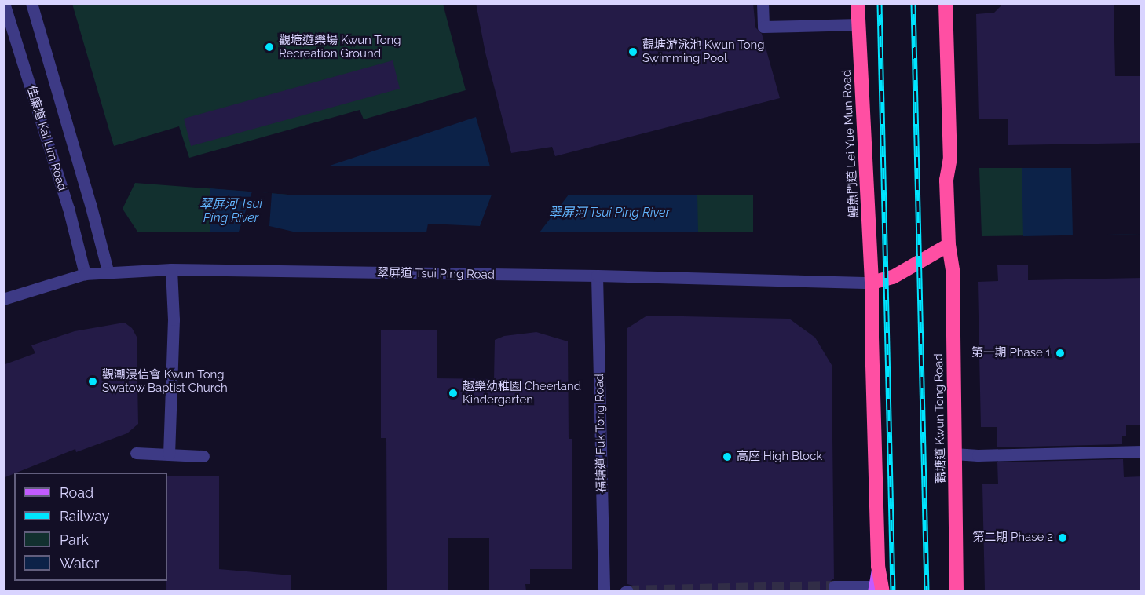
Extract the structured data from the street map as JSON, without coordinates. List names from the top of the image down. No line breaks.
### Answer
{"streets":{"highway":["鯉魚門道 Lei Yue Mun Road","觀塘道 Kwun Tong Road"],"street":["佳廉道 Kai Lim Road","翠屏道 Tsui Ping Road","福塘道 Fuk Tong Road"]},"crossings":[["佳廉道 Kai Lim Road","翠屏道 Tsui Ping Road"],["鯉魚門道 Lei Yue Mun Road","翠屏道 Tsui Ping Road"],["翠屏道 Tsui Ping Road","福塘道 Fuk Tong Road"]],"water":["翠屏河 Tsui Ping River"],"places":["觀塘遊樂場 Kwun Tong Recreation Ground","觀塘游泳池 Kwun Tong Swimming Pool","第一期 Phase 1","觀潮浸信會 Kwun Tong Swatow Baptist Church","趣樂幼稚園 Cheerland Kindergarten","高座 High Block","第二期 Phase 2"],"legend":["Road","Railway","Park","Water"]}
